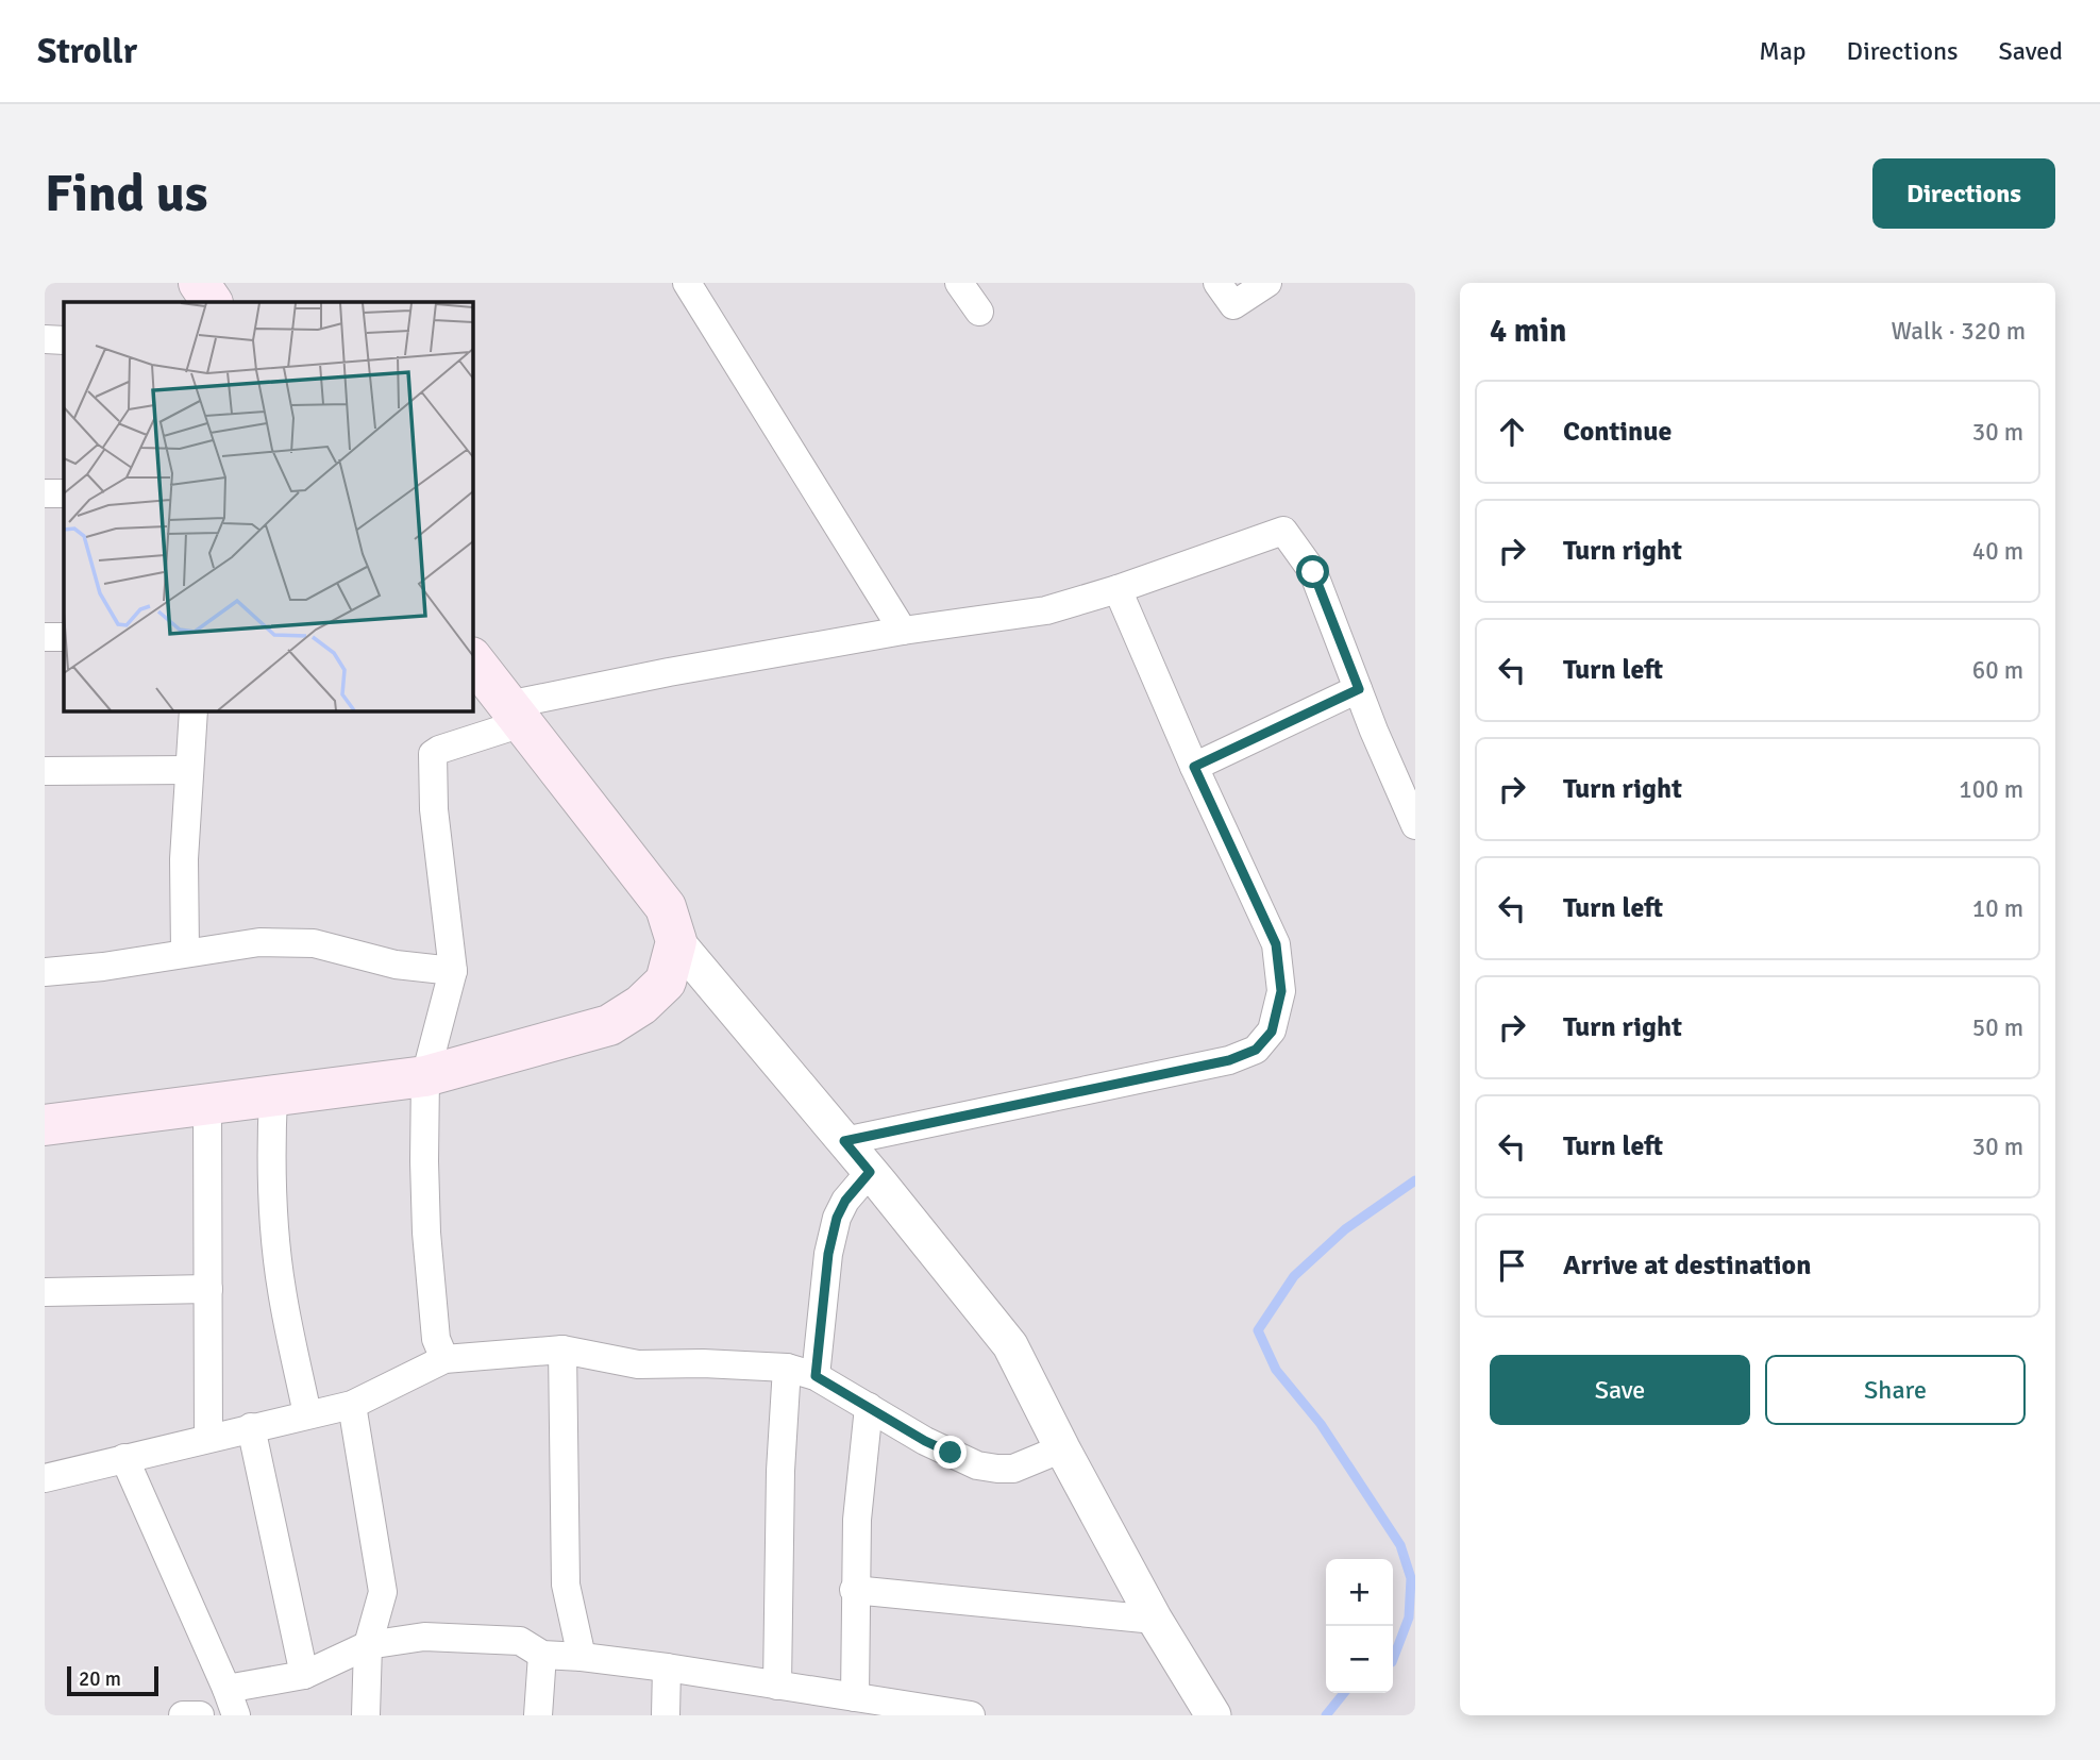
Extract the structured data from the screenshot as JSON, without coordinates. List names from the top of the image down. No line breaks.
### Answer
{"scale_bar":"20 m","page":{"header":"Strollr","nav":["Map","Directions","Saved"],"buttons":["Directions",["Save","Share"]],"title":"Find us","heading":["4 min","Walk · 320 m"],"list":[["Continue","30 m"],["Turn right","40 m"],["Turn left","60 m"],["Turn right","100 m"],["Turn left","10 m"],["Turn right","50 m"],["Turn left","30 m"],"Arrive at destination"],"map_buttons":["+","−"],"scale":"20 m"}}
